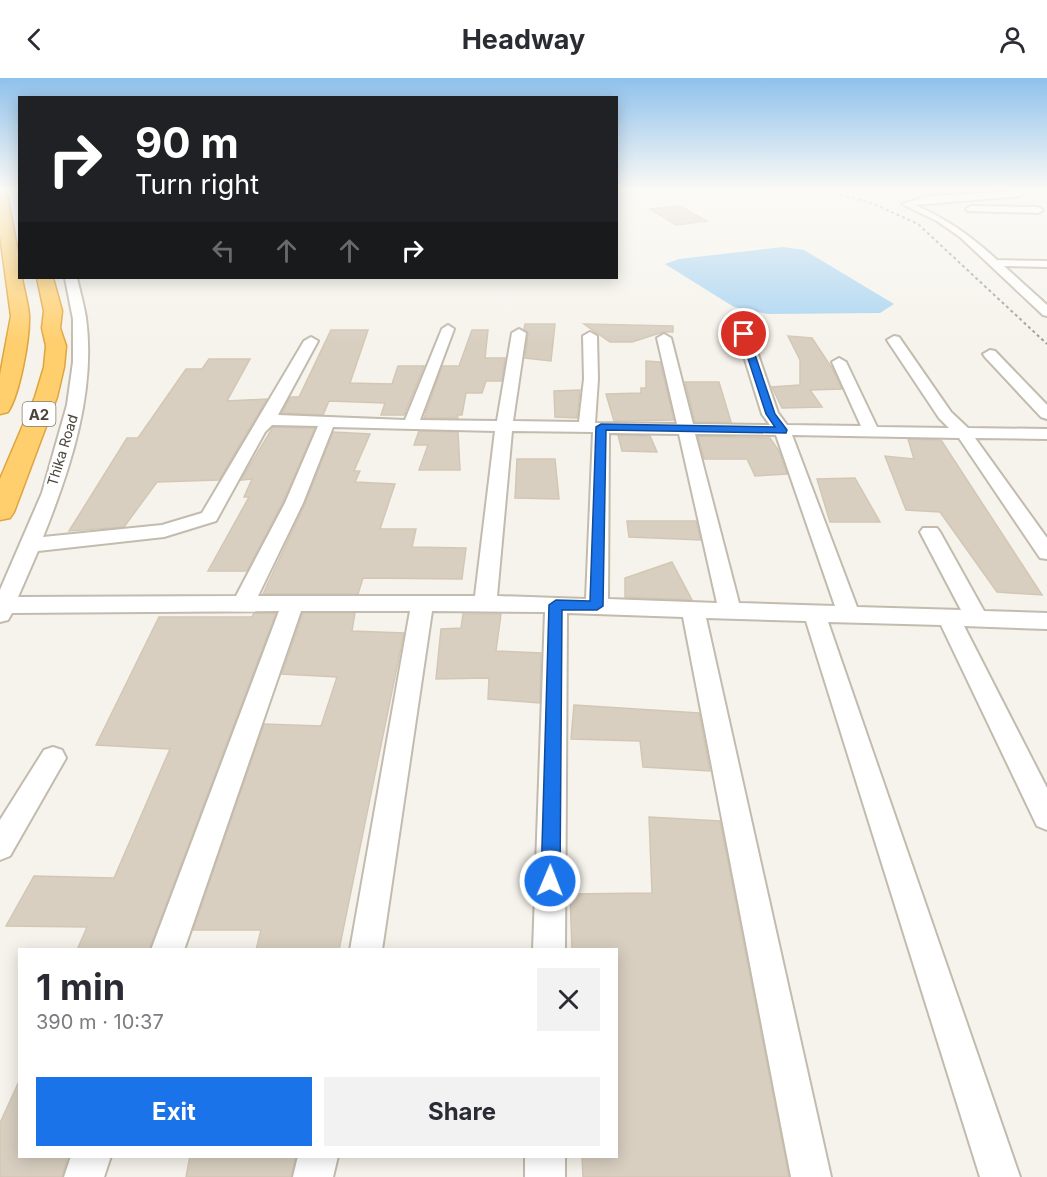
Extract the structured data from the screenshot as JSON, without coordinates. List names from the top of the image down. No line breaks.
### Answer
{"streets":{"highway":["A2","Thika Road"]},"page":{"header":"Headway","turn":["90 m","Turn right"],"heading":["1 min","390 m · 10:37"],"buttons":["Exit","Share"]}}
